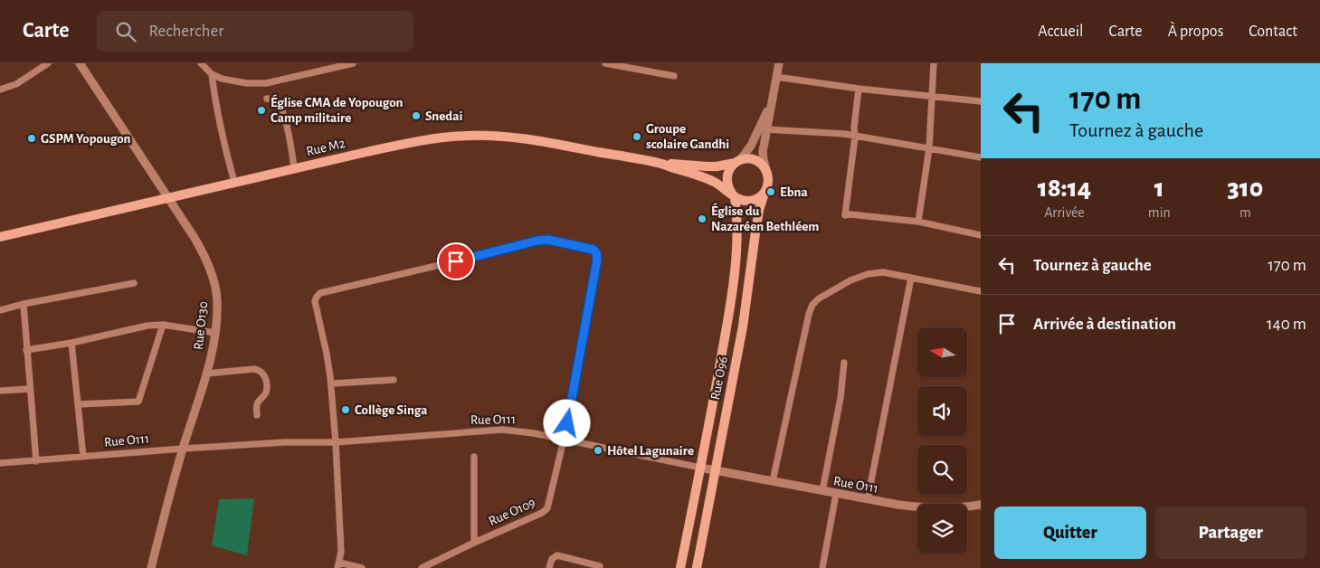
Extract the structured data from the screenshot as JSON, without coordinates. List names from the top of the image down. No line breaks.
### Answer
{"streets":{"main road":["Rue M2","Rue O96"],"street":["Rue O130","Rue O111","Rue O109"]},"crossings":[["Rue M2","Rue O130"],["Rue O130","Rue O111"],["Rue O96","Rue O111"],["Rue O111","Rue O109"]],"places":["Église CMA de Yopougon Camp militaire","Snedai","Groupe scolaire Gandhi","GSPM Yopougon","Ebna","Église du Nazaréen Bethléem","Collège Singa","Hôtel Lagunaire"],"north":"left","page":{"header":"Carte","search":"Rechercher","nav":["Accueil","Carte","À propos","Contact"],"turn":["170 m","Tournez à gauche"],"eta":["18:14","Arrivée","1","min","310","m"],"list":[{"name":"Tournez à gauche","value":"170 m"},{"name":"Arrivée à destination","value":"140 m"}],"buttons":["Quitter","Partager"]}}
